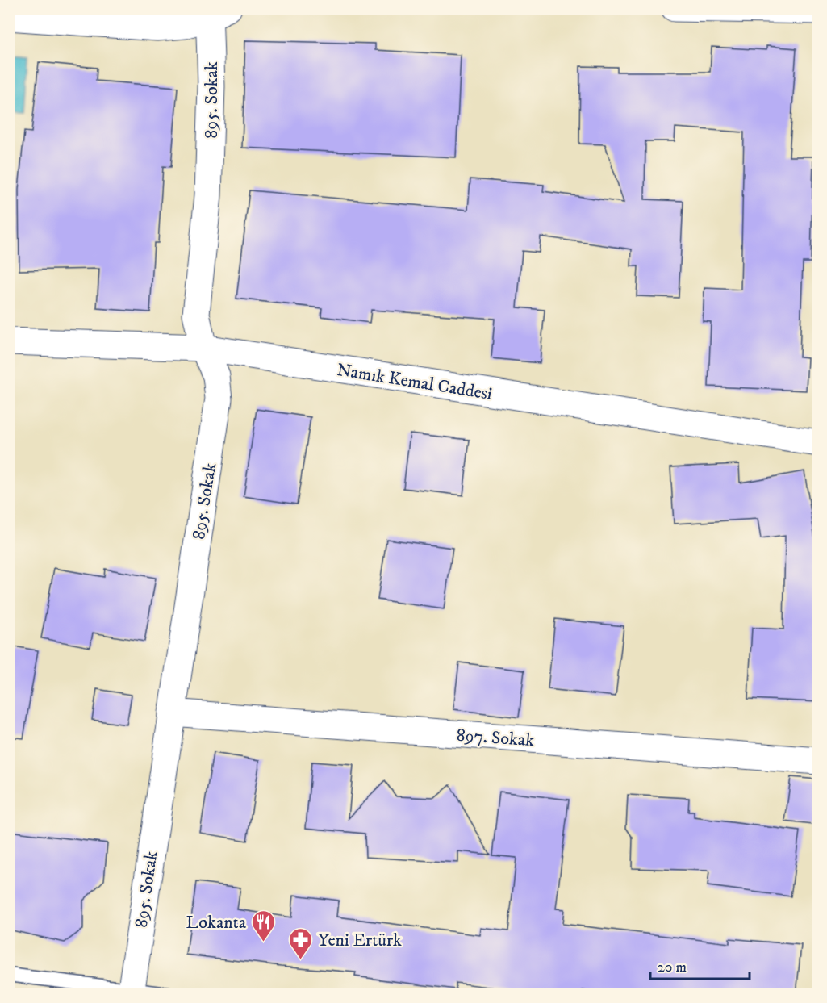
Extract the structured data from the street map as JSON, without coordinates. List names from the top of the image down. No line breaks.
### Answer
{"streets":{"street":["895. Sokak","Namık Kemal Caddesi","897. Sokak"]},"crossings":[["895. Sokak","Namık Kemal Caddesi"],["895. Sokak","897. Sokak"]],"places":{"restaurant":["Lokanta"],"pharmacy":["Yeni Ertürk"]},"scale_bar":"20 m"}
